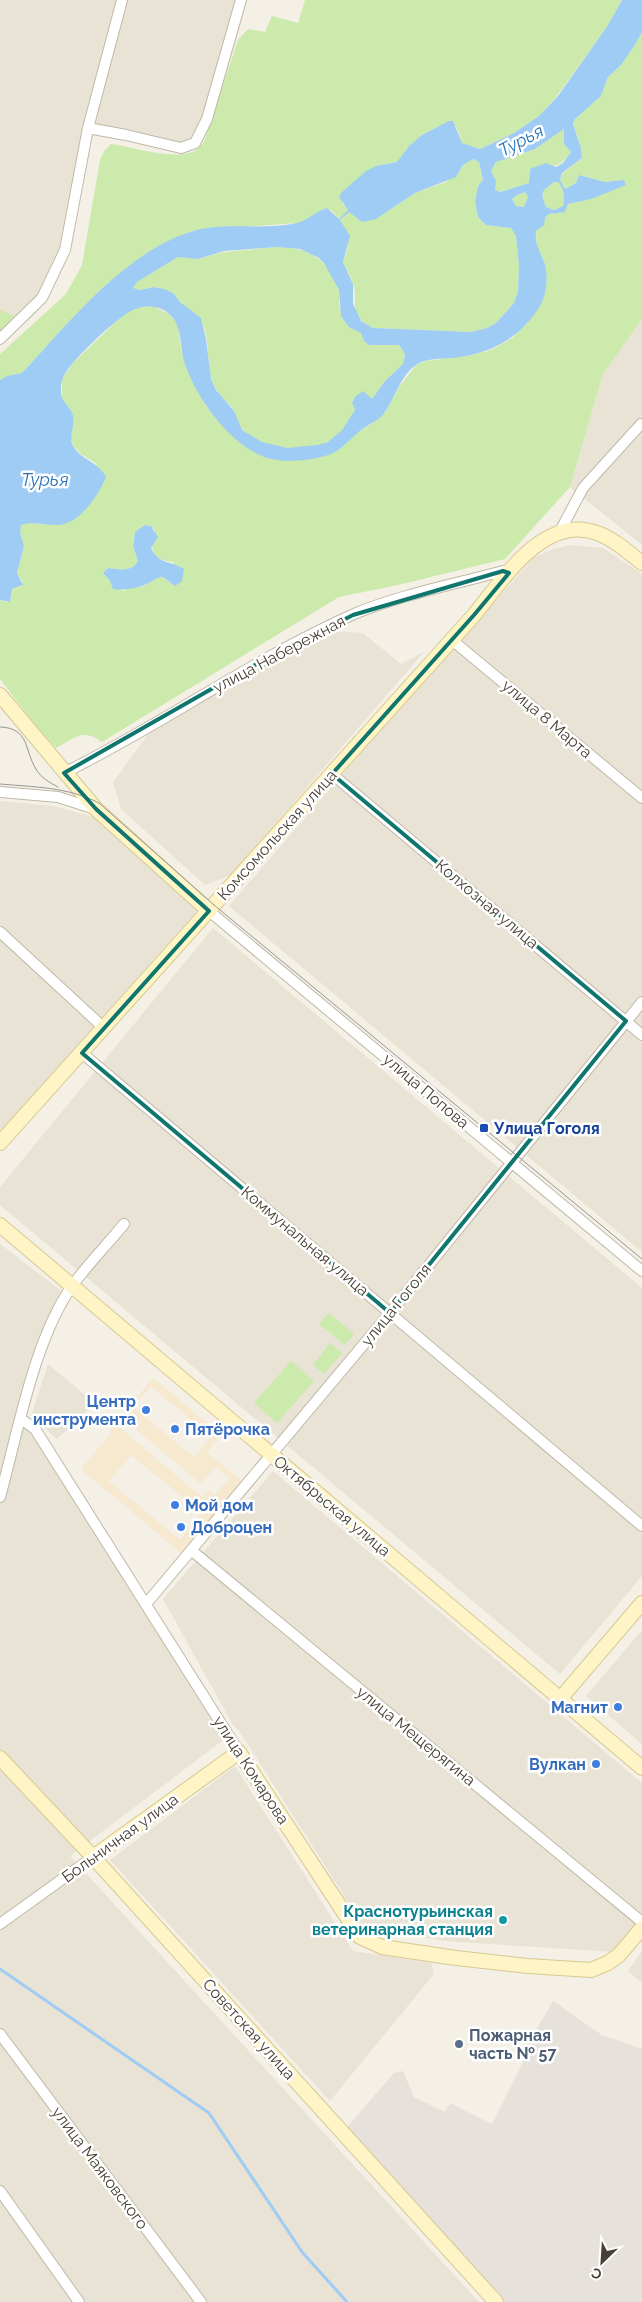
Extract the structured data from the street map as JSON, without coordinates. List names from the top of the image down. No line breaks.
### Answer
{"streets":{"main road":["Комсомольская улица","Октябрьская улица","улица Комарова","Больничная улица","Советская улица"],"street":["улица Набережная","улица 8 Марта","Колхозная улица","улица Попова","Коммунальная улица","улица Гоголя","улица Мещерягина","улица Маяковского"]},"crossings":[["улица Набережная","Комсомольская улица"],["улица 8 Марта","Комсомольская улица"],["Комсомольская улица","Колхозная улица"],["Комсомольская улица","улица Попова"],["Комсомольская улица","Коммунальная улица"],["Колхозная улица","улица Гоголя"],["улица Попова","улица Гоголя"],["Коммунальная улица","улица Гоголя"],["улица Гоголя","Октябрьская улица"],["улица Гоголя","улица Мещерягина"],["улица Гоголя","улица Комарова"],["улица Комарова","Больничная улица"],["Больничная улица","Советская улица"]],"water":["Турья"],"places":{"transit":["Улица Гоголя"],"other":["Центр инструмента","Пятёрочка","Мой дом","Доброцен","Магнит","Вулкан","Краснотурьинская ветеринарная станция","Пожарная часть № 57"]},"north":"bottom left"}
